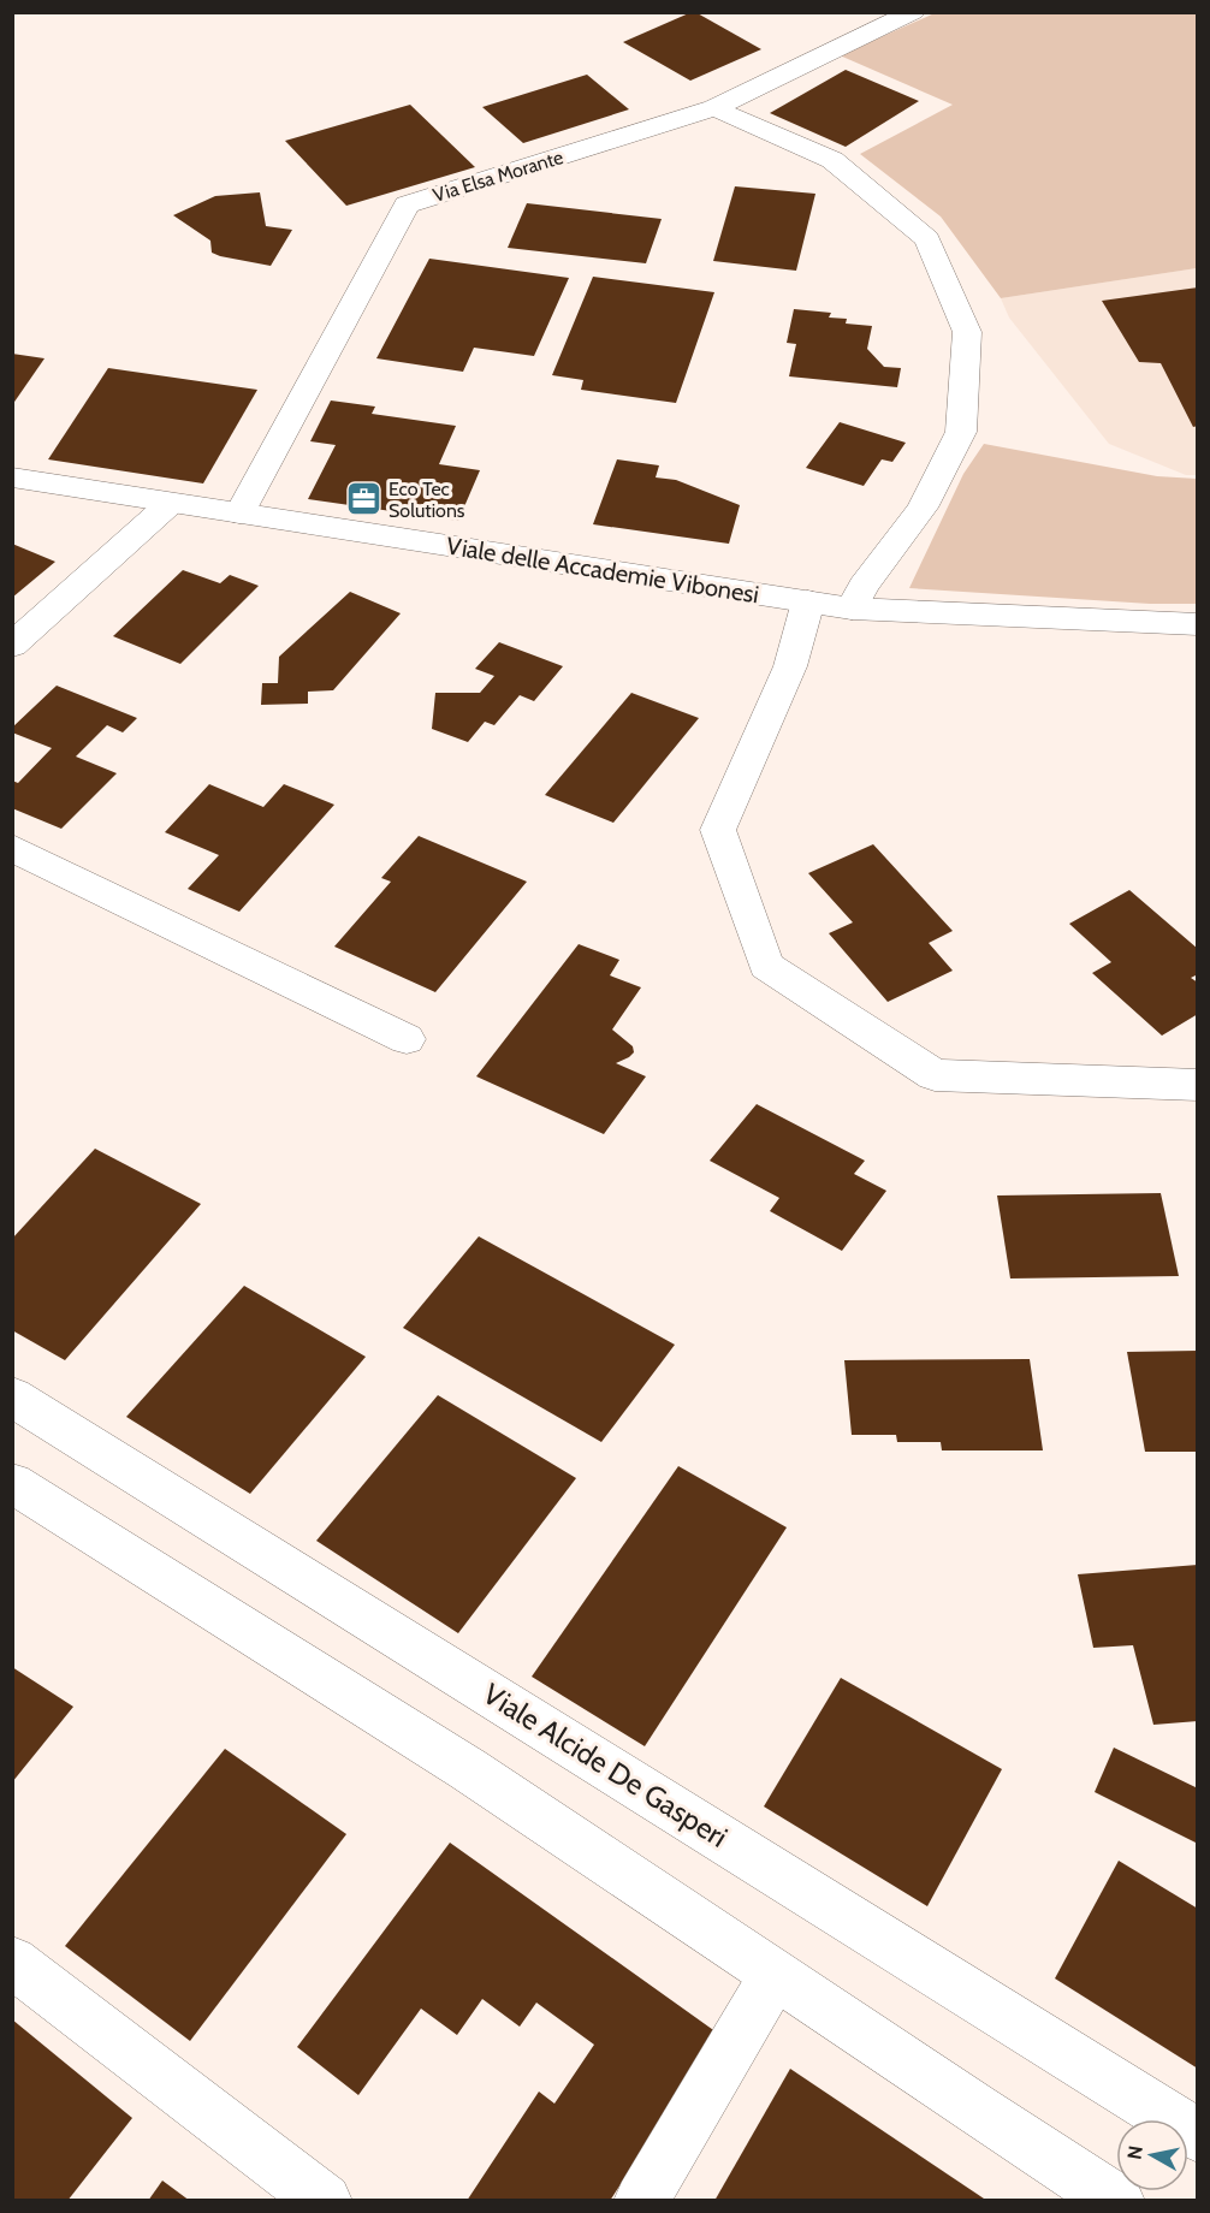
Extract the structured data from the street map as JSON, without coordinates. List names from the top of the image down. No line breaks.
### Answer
{"streets":{"street":["Via Elsa Morante","Viale delle Accademie Vibonesi","Viale Alcide De Gasperi"]},"crossings":[["Via Elsa Morante","Viale delle Accademie Vibonesi"]],"places":{"office":["Eco Tec Solutions"]},"north":"left"}
